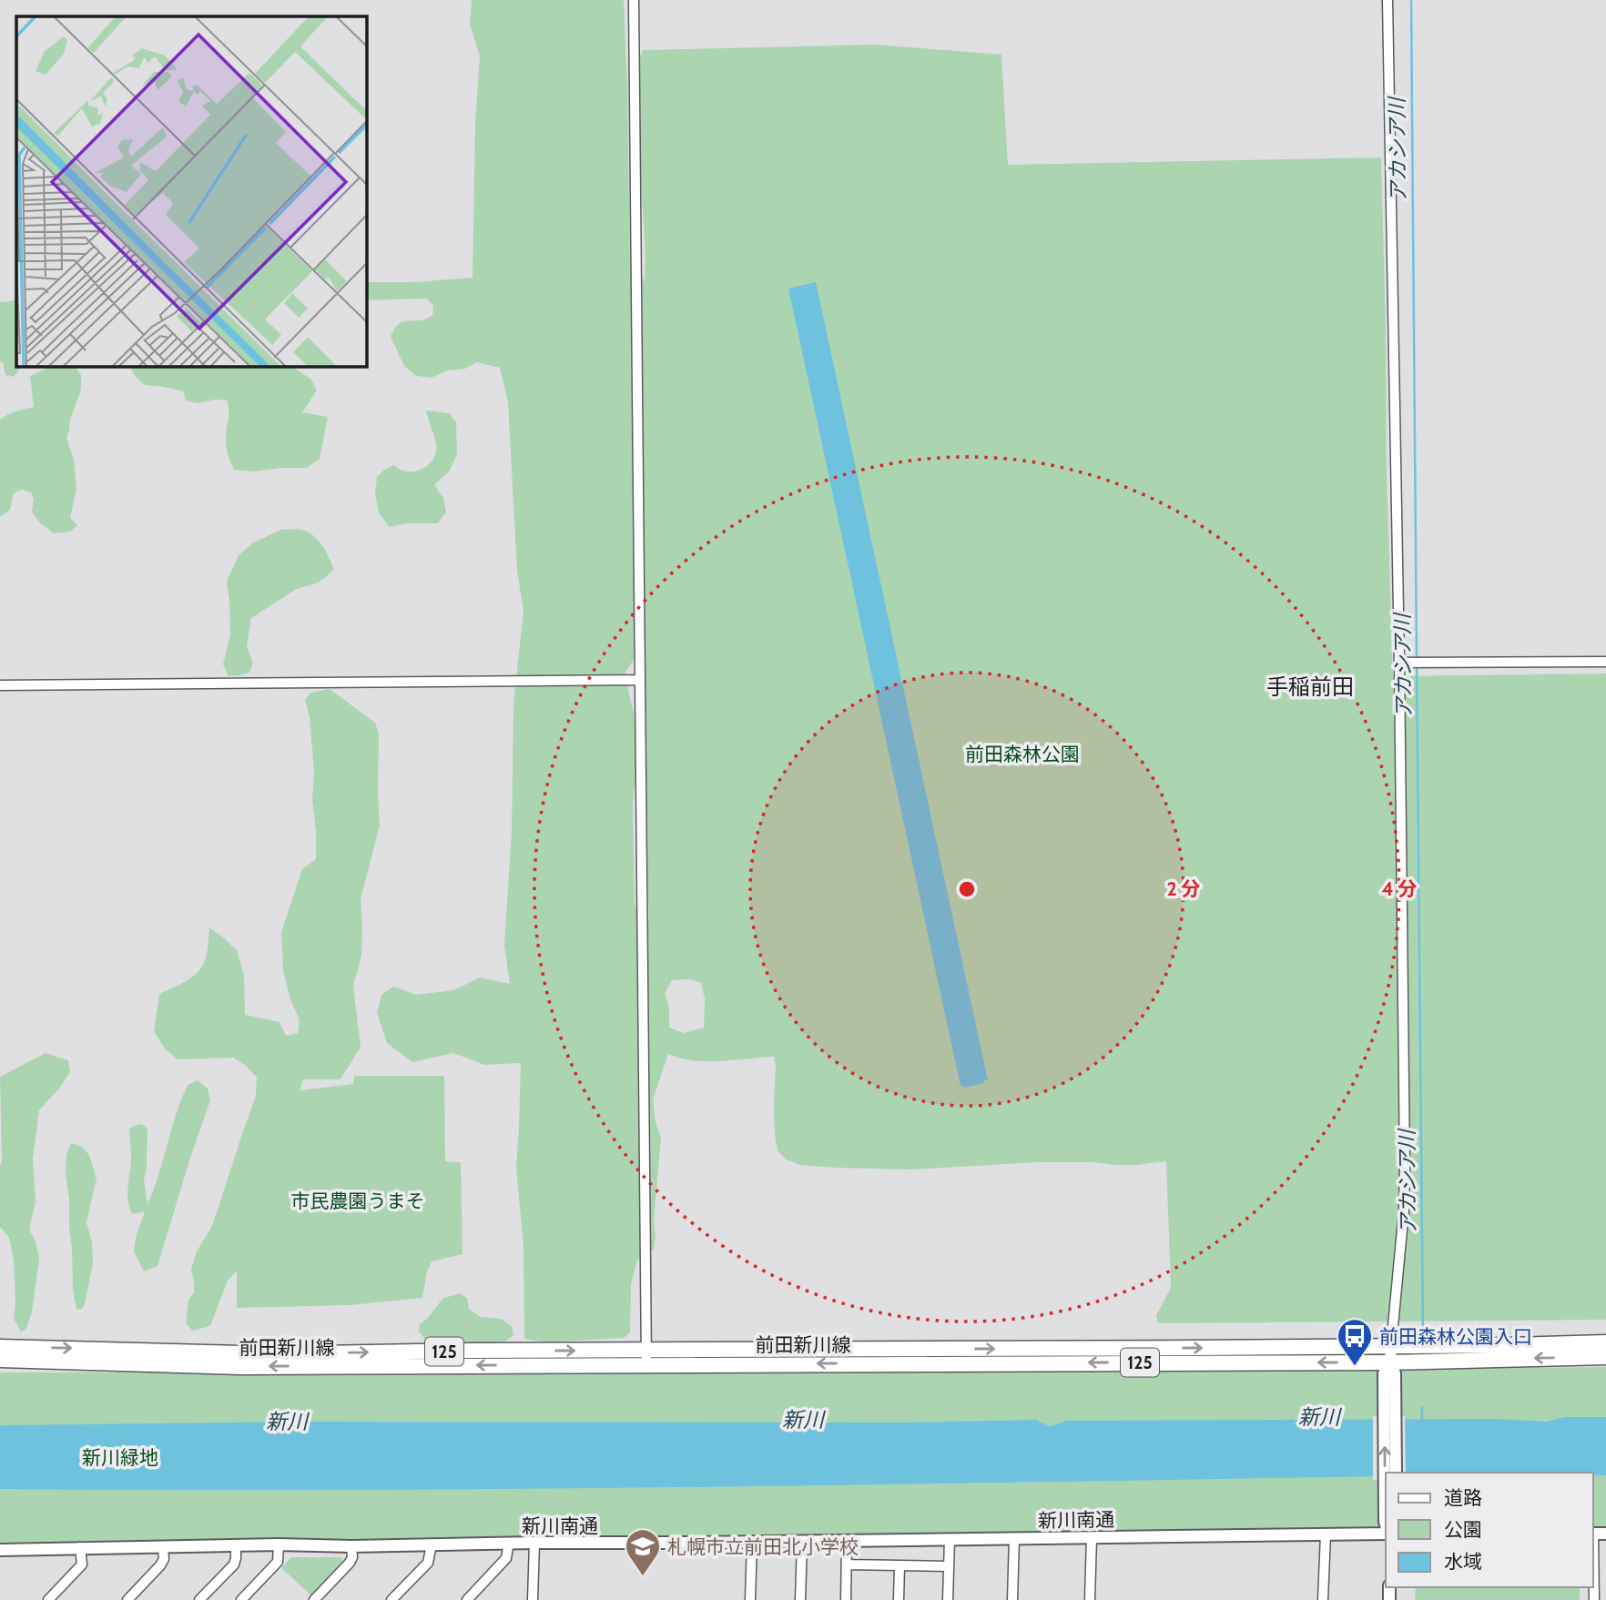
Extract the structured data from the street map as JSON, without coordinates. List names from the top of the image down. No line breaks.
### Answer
{"streets":{"main road":["前田新川線","125"],"street":["新川南通"]},"districts":["手稲前田"],"water":["アカシア川","新川"],"parks":["前田森林公園","市民農園うまそ","新川緑地"],"places":{"bus stop":["前田森林公園入口"],"school or university":["札幌市立前田北小学校"]},"legend":["道路","公園","水域"],"rings":["2 分","4 分"]}
